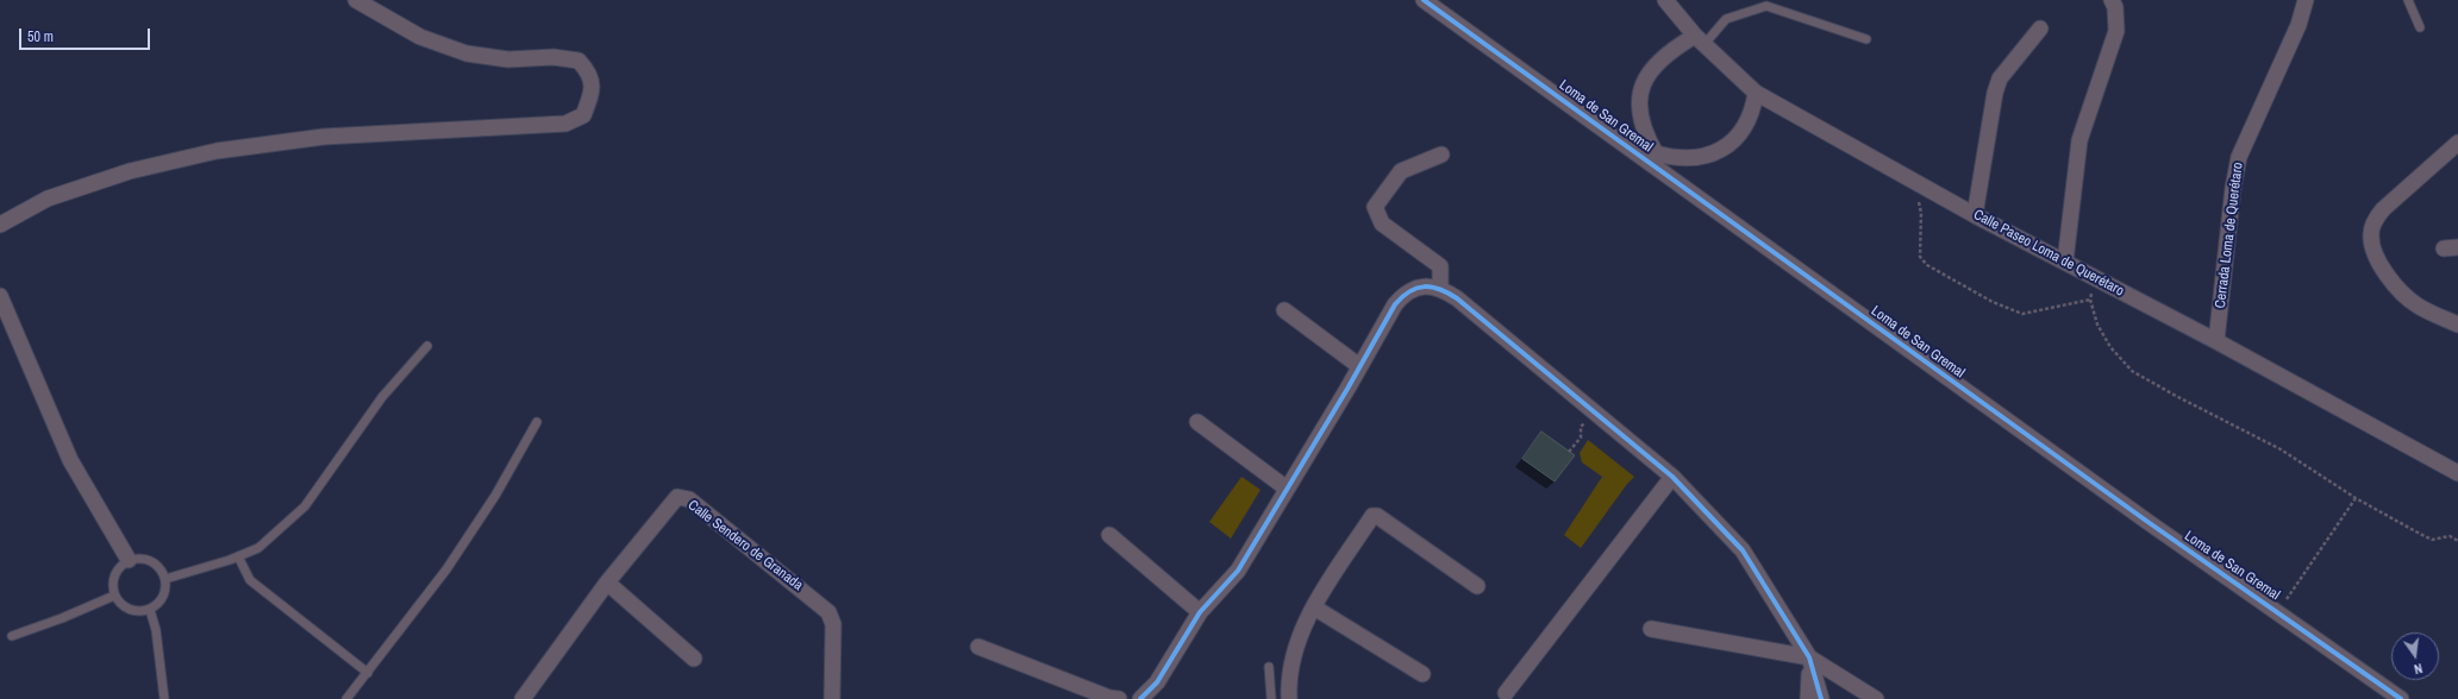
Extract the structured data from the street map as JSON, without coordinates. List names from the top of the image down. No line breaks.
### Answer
{"streets":{"street":["Loma de San Gremal","Cerrada Loma de Querétaro","Calle Paseo Loma de Querétaro","Calle Sendero de Granada"]},"crossings":[["Loma de San Gremal","Calle Paseo Loma de Querétaro"],["Cerrada Loma de Querétaro","Calle Paseo Loma de Querétaro"]],"scale_bar":"50 m","north":"bottom"}
